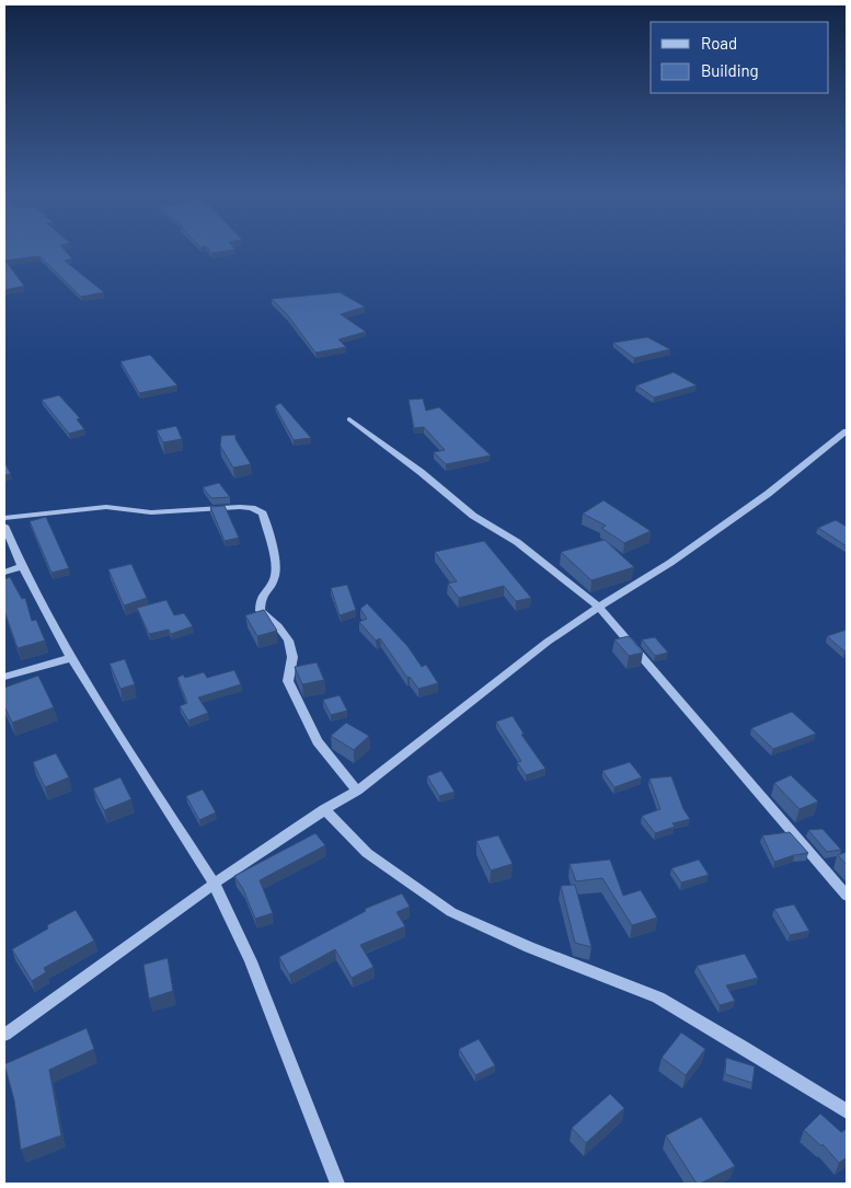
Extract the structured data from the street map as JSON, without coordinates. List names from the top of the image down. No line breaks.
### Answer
{"legend":["Road","Building"]}
